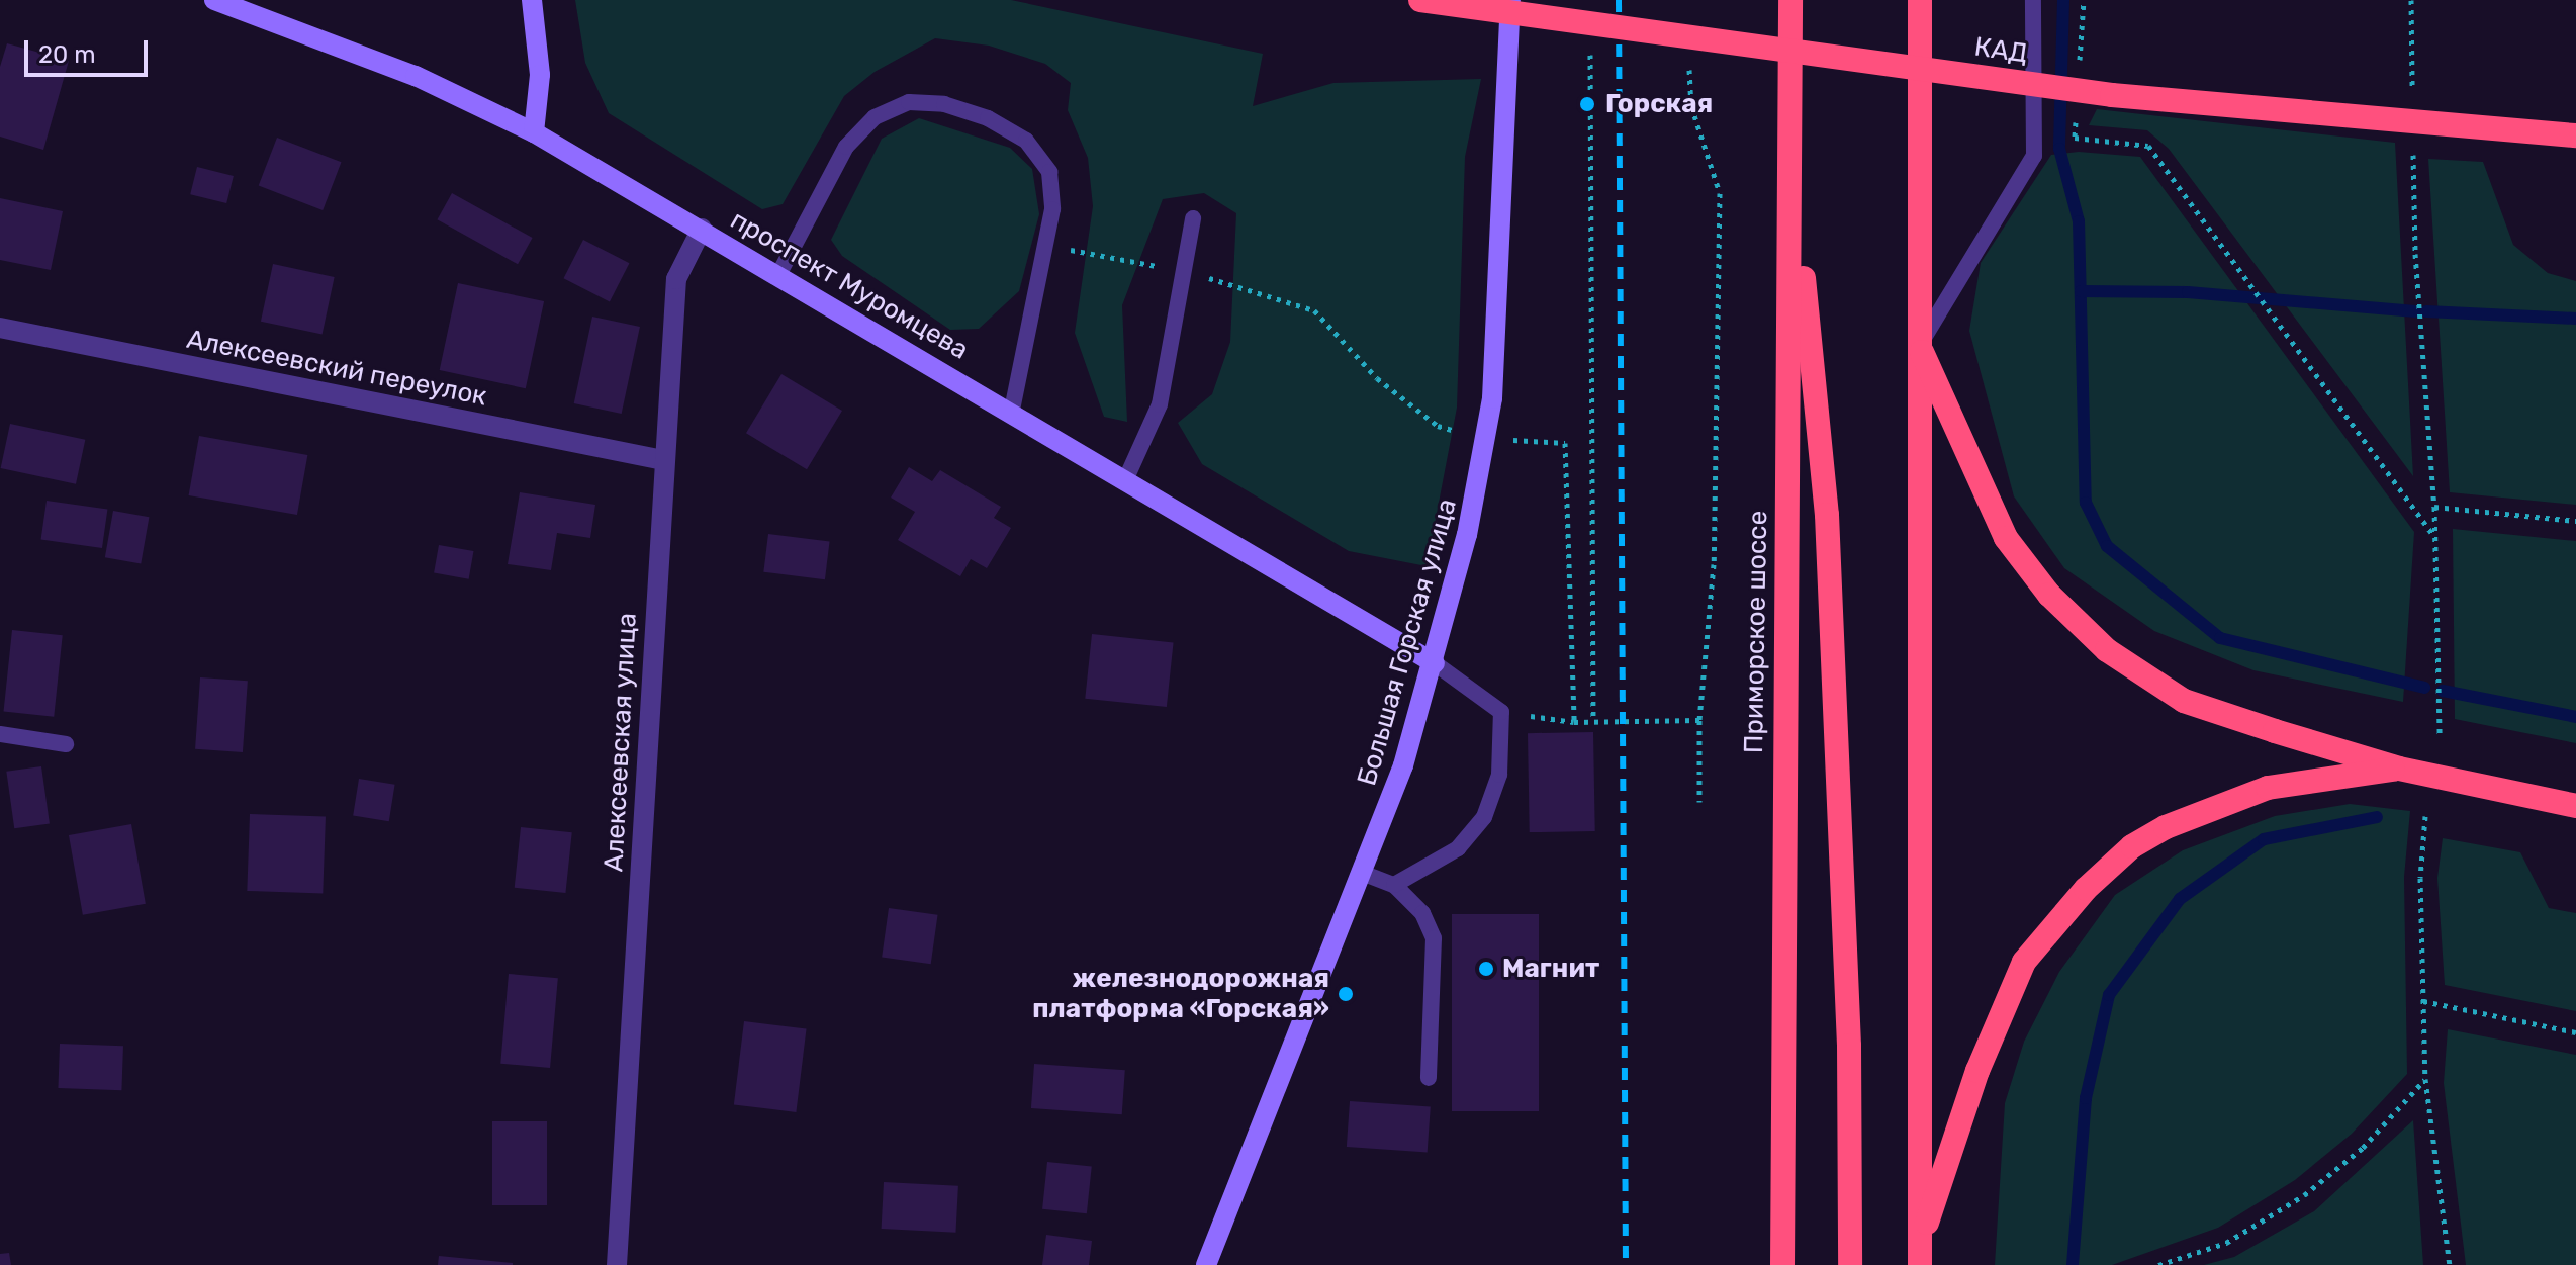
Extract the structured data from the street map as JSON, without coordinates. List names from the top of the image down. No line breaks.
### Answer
{"streets":{"highway":["КАД","Приморское шоссе"],"main road":["проспект Муромцева","Большая Горская улица"],"street":["Алексеевский переулок","Алексеевская улица"]},"crossings":[["проспект Муромцева","Большая Горская улица"],["проспект Муромцева","Алексеевская улица"],["Алексеевский переулок","Алексеевская улица"]],"places":["Горская","Магнит","железнодорожная платформа «Горская»"],"scale_bar":"20 m"}
